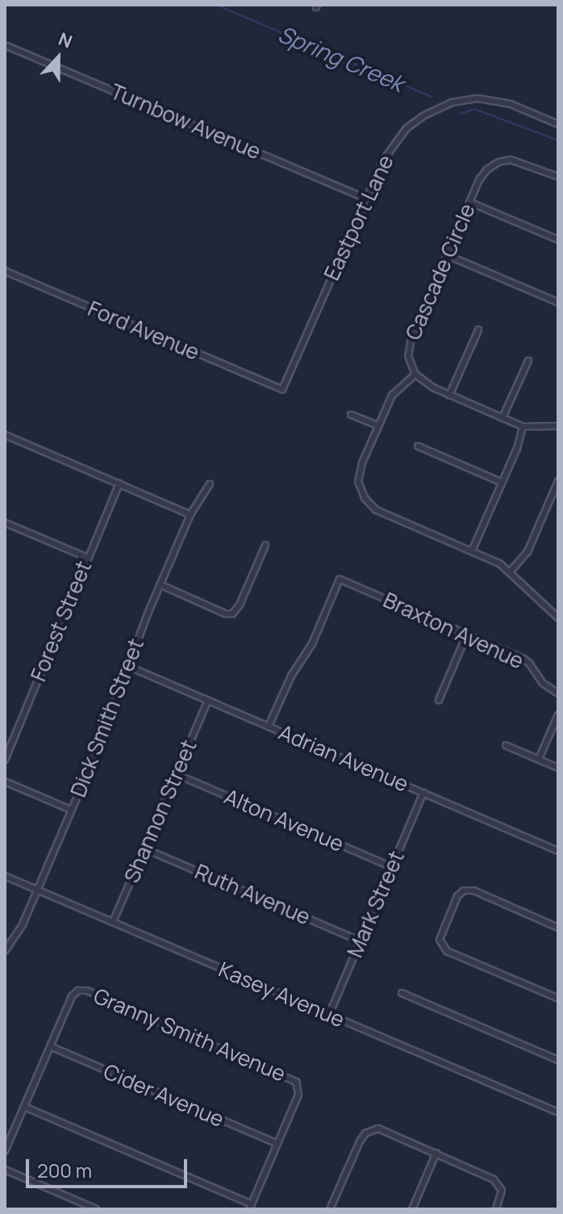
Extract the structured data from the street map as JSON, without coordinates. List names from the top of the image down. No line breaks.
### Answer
{"streets":{"street":["Turnbow Avenue","Eastport Lane","Cascade Circle","Ford Avenue","Forest Street","Braxton Avenue","Dick Smith Street","Adrian Avenue","Shannon Street","Alton Avenue","Ruth Avenue","Mark Street","Kasey Avenue","Granny Smith Avenue","Cider Avenue"]},"crossings":[["Turnbow Avenue","Eastport Lane"],["Eastport Lane","Ford Avenue"],["Braxton Avenue","Adrian Avenue"],["Dick Smith Street","Adrian Avenue"],["Dick Smith Street","Kasey Avenue"],["Adrian Avenue","Shannon Street"],["Adrian Avenue","Mark Street"],["Shannon Street","Alton Avenue"],["Shannon Street","Ruth Avenue"],["Shannon Street","Kasey Avenue"],["Alton Avenue","Mark Street"],["Ruth Avenue","Mark Street"],["Mark Street","Kasey Avenue"],["Granny Smith Avenue","Cider Avenue"]],"water":["Spring Creek"],"scale_bar":"200 m","north":"top"}
